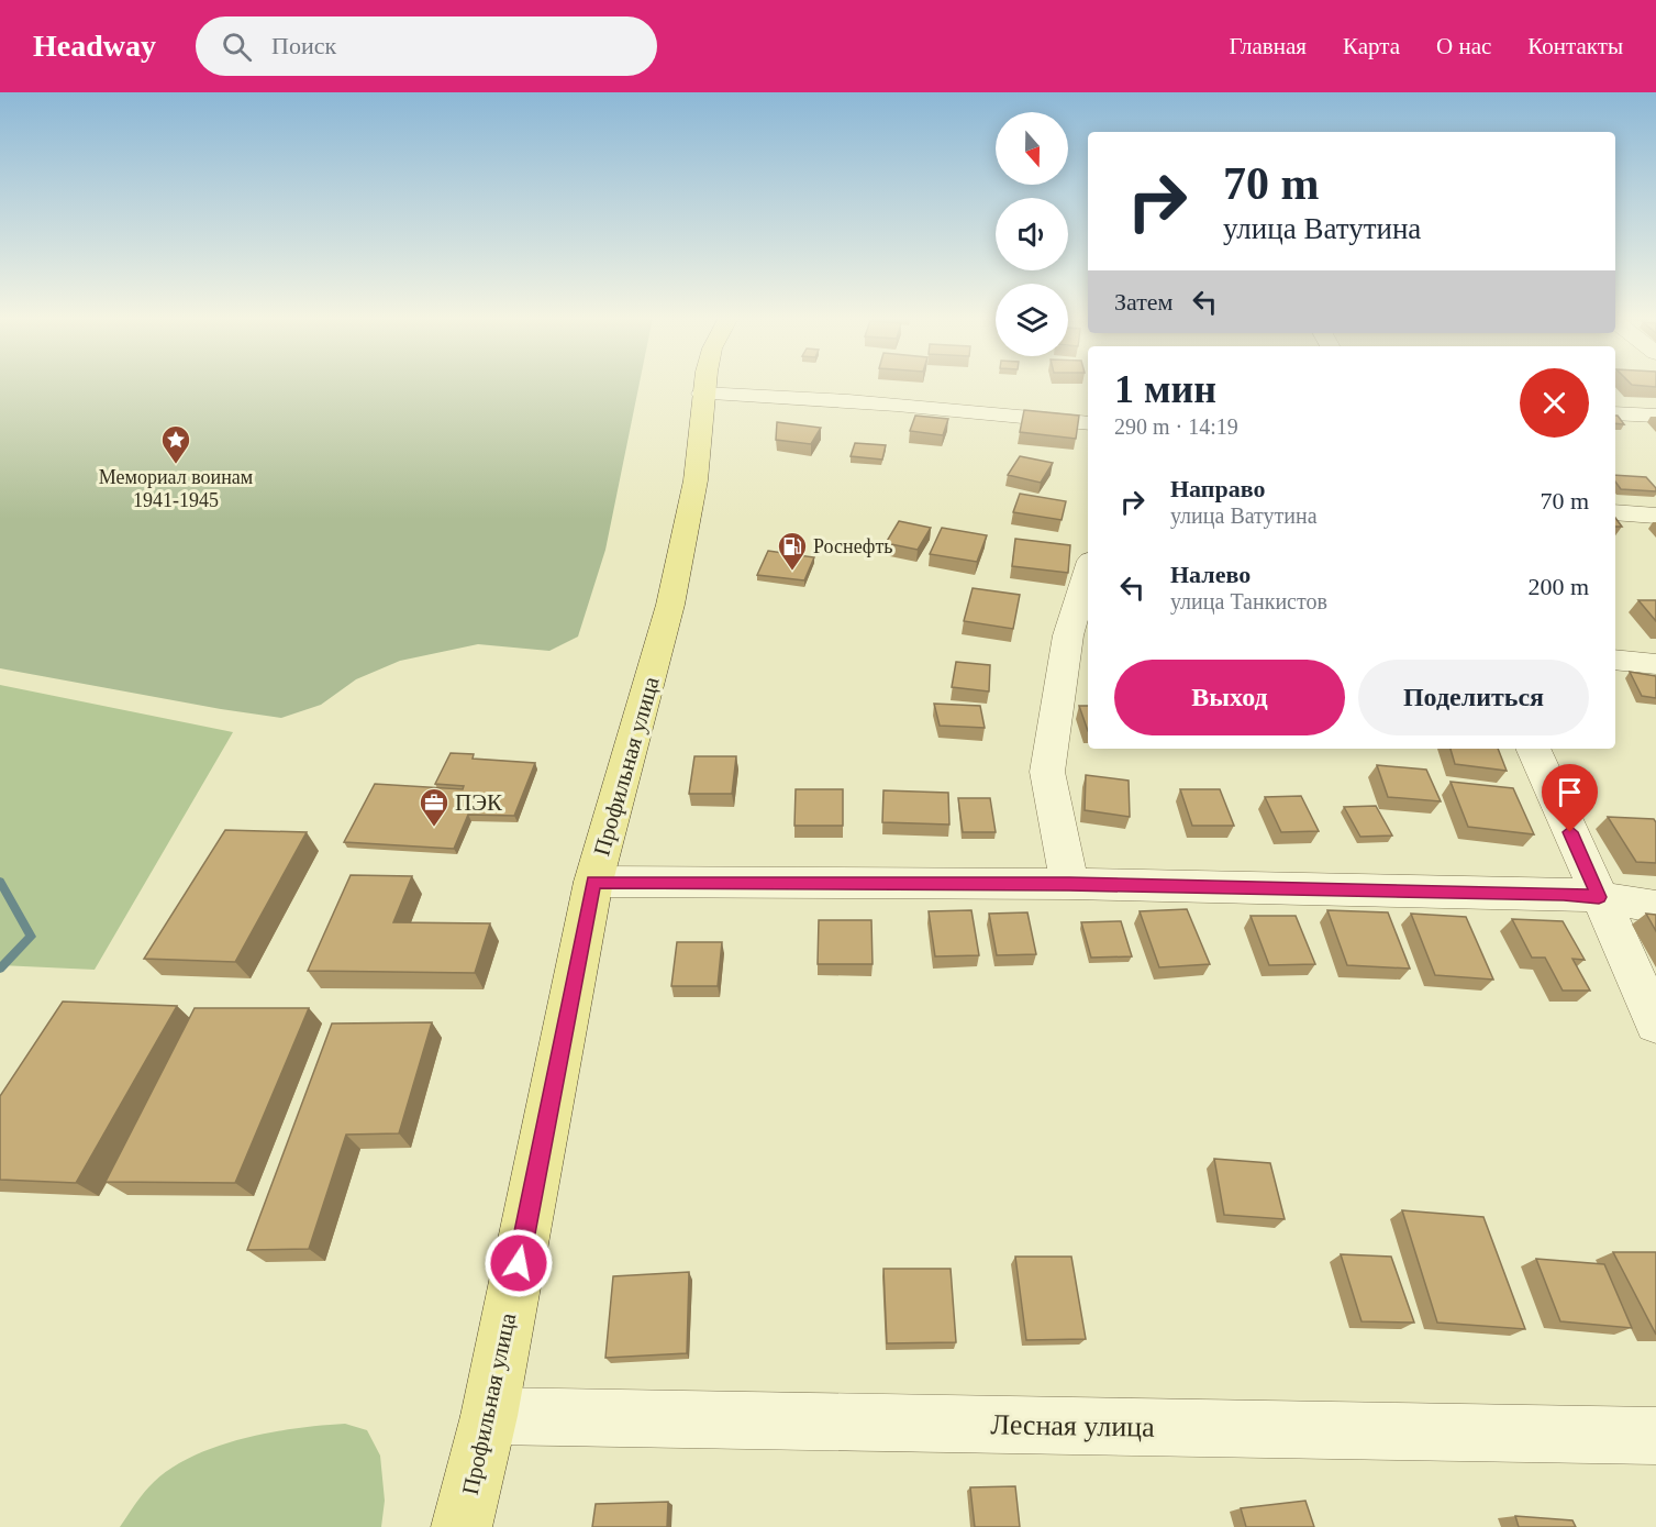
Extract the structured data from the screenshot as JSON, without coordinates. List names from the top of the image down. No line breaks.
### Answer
{"streets":{"main road":["Профильная улица"],"street":["Лесная улица"]},"crossings":[["Профильная улица","Лесная улица"]],"places":{"place":["Мемориал воинам 1941-1945"],"fuel station":["Роснефть"],"office":["ПЭК"]},"north":"bottom","page":{"header":"Headway","search":"Поиск","nav":["Главная","Карта","О нас","Контакты"],"turn":["70 m","улица Ватутина"],"then":"Затем","heading":["1 мин","290 m · 14:19"],"list":[{"name":"Направо","note":"улица Ватутина","value":"70 m"},{"name":"Налево","note":"улица Танкистов","value":"200 m"}],"buttons":["Выход","Поделиться"]}}
